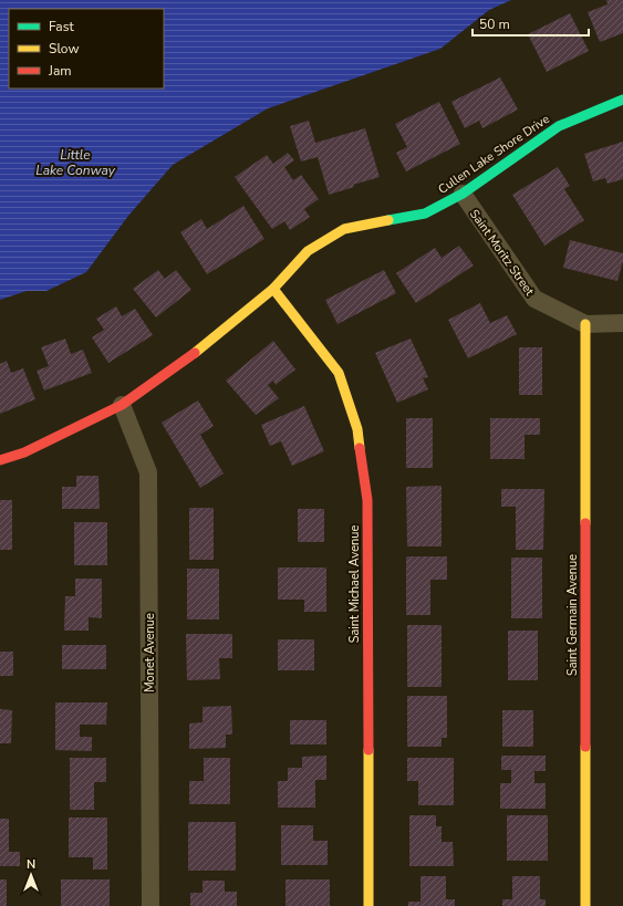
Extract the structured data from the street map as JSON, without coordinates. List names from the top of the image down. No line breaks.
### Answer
{"streets":{"street":["Cullen Lake Shore Drive","Saint Moritz Street","Saint Michael Avenue","Saint Germain Avenue","Monet Avenue"]},"crossings":[["Cullen Lake Shore Drive","Saint Moritz Street"],["Cullen Lake Shore Drive","Saint Michael Avenue"],["Cullen Lake Shore Drive","Monet Avenue"],["Saint Moritz Street","Saint Germain Avenue"]],"water":["Little Lake Conway"],"legend":["Fast","Slow","Jam"],"scale_bar":"50 m","north":"top"}
